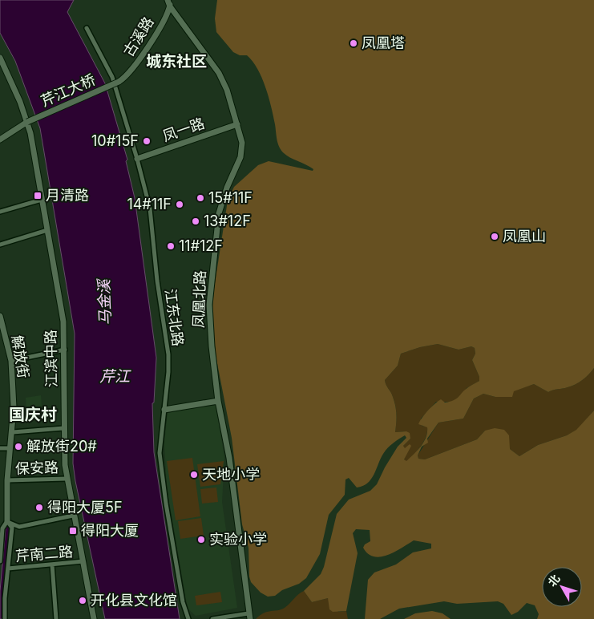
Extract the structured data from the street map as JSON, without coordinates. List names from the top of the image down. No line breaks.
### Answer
{"streets":{"street":["古溪路","芹江大桥","凤一路","凤凰北路","江东北路","解放街","江滨中路","保安路","芹南二路"]},"crossings":[["古溪路","芹江大桥"],["古溪路","凤凰北路"],["芹江大桥","江滨中路"],["凤一路","凤凰北路"],["凤一路","江东北路"],["解放街","保安路"],["解放街","芹南二路"],["江滨中路","保安路"],["江滨中路","芹南二路"]],"districts":["城东社区","国庆村"],"water":["马金溪","芹江"],"places":{"other":["凤凰塔","10#15F","15#11F","14#11F","13#12F","凤凰山","11#12F","解放街20#","天地小学","得阳大厦5F","实验小学","开化县文化馆"],"transit":["月清路","得阳大厦"]},"north":"top left"}
